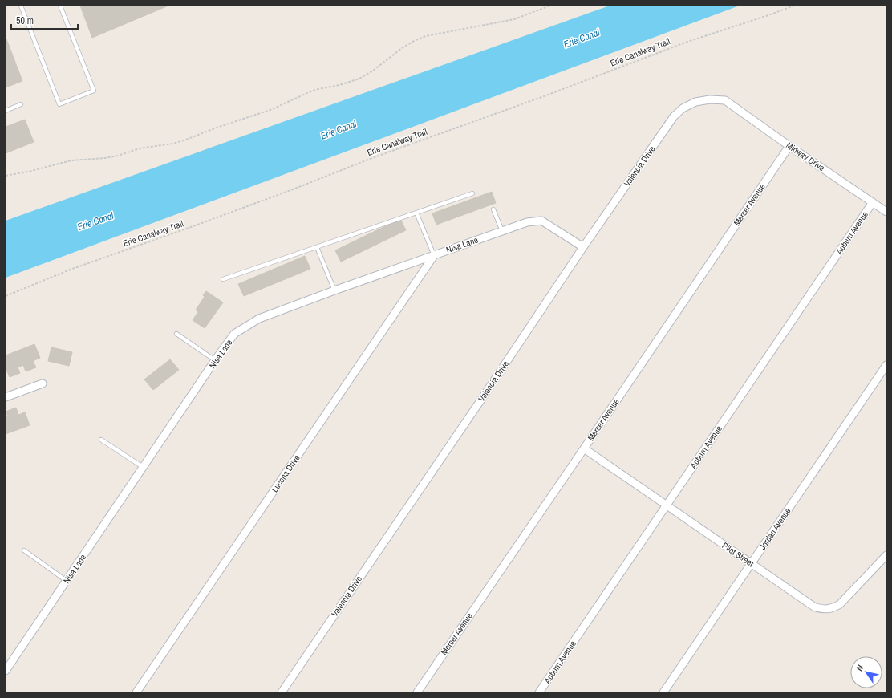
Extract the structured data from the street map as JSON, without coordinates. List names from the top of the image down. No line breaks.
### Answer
{"streets":{"street":["Midway Drive","Valencia Drive","Mercer Avenue","Auburn Avenue","Nisa Lane","Lucena Drive","Jordan Avenue","Pilot Street"],"path":["Erie Canalway Trail"]},"crossings":[["Midway Drive","Valencia Drive"],["Midway Drive","Mercer Avenue"],["Midway Drive","Auburn Avenue"],["Valencia Drive","Nisa Lane"],["Mercer Avenue","Pilot Street"],["Auburn Avenue","Pilot Street"],["Nisa Lane","Lucena Drive"],["Jordan Avenue","Pilot Street"]],"water":["Erie Canal"],"scale_bar":"50 m","north":"top left"}
